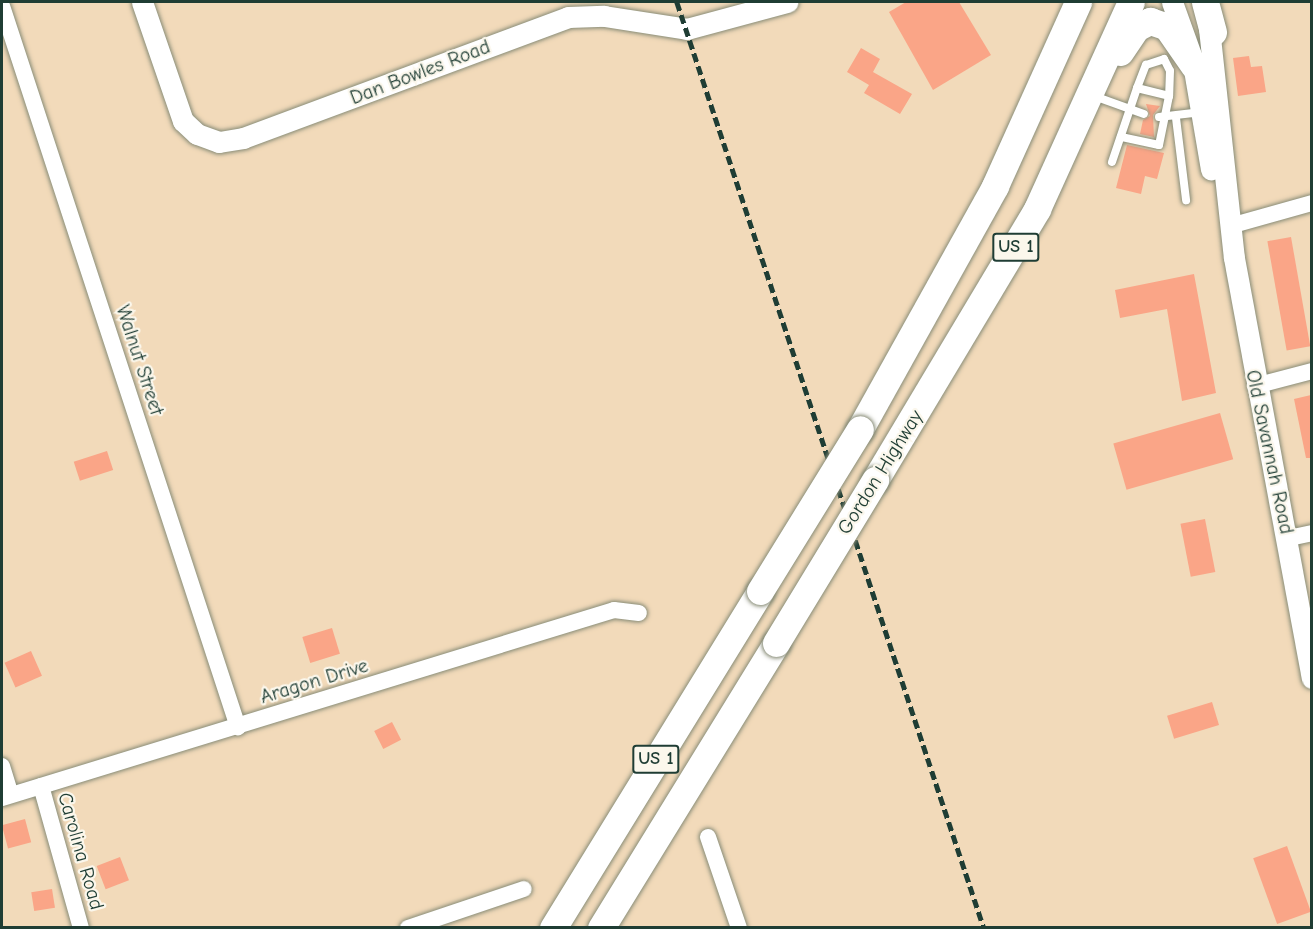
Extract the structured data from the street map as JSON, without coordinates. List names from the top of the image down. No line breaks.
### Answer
{"streets":{"highway":["US 1","Gordon Highway"],"street":["Dan Bowles Road","Walnut Street","Old Savannah Road","Aragon Drive","Carolina Road"]},"crossings":[["Walnut Street","Aragon Drive"],["Aragon Drive","Carolina Road"]]}
